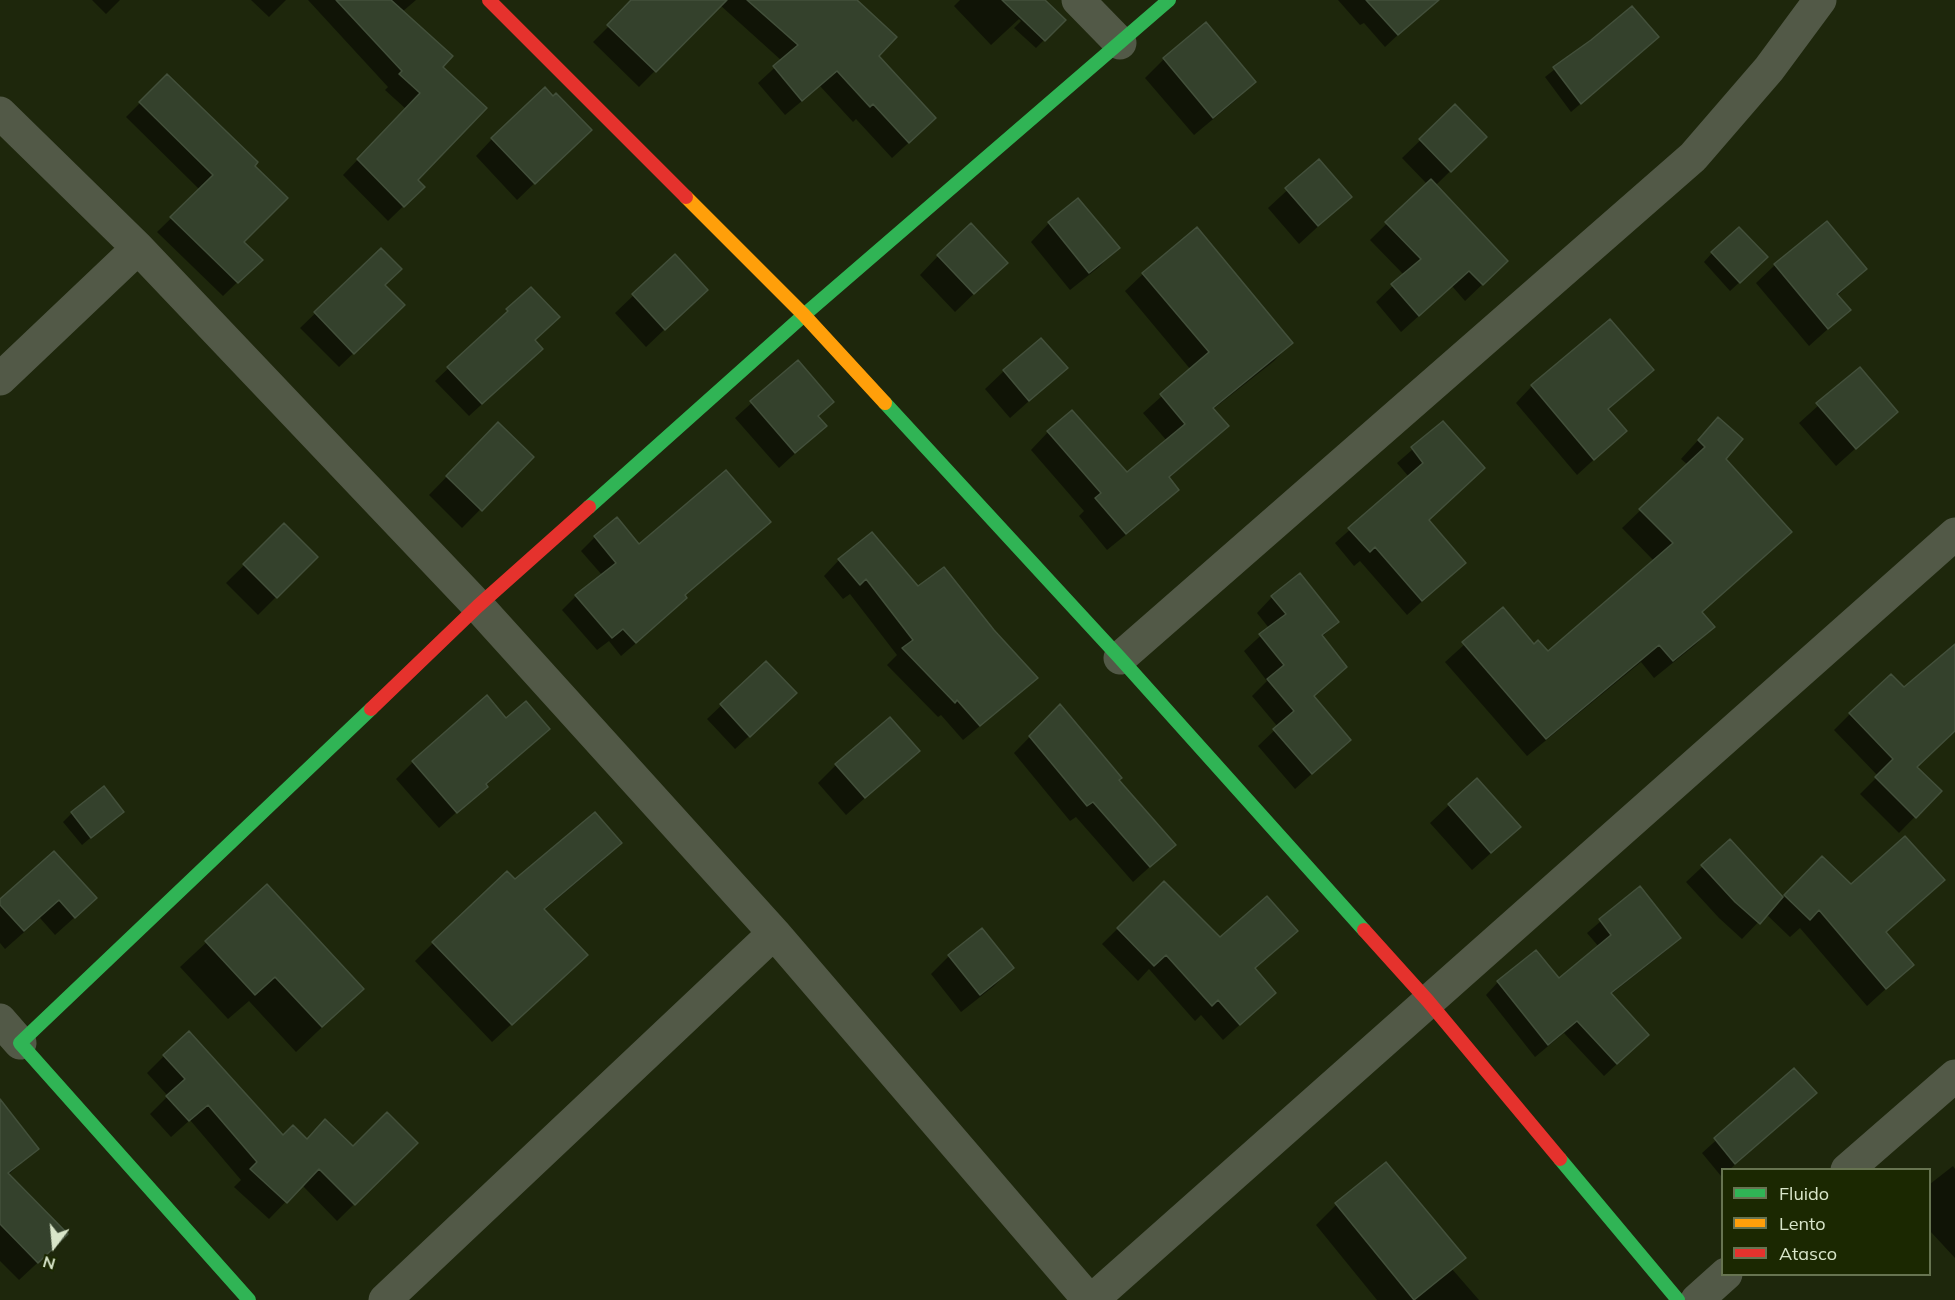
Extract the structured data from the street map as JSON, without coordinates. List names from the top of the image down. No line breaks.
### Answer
{"legend":["Fluido","Lento","Atasco"],"north":"bottom"}
